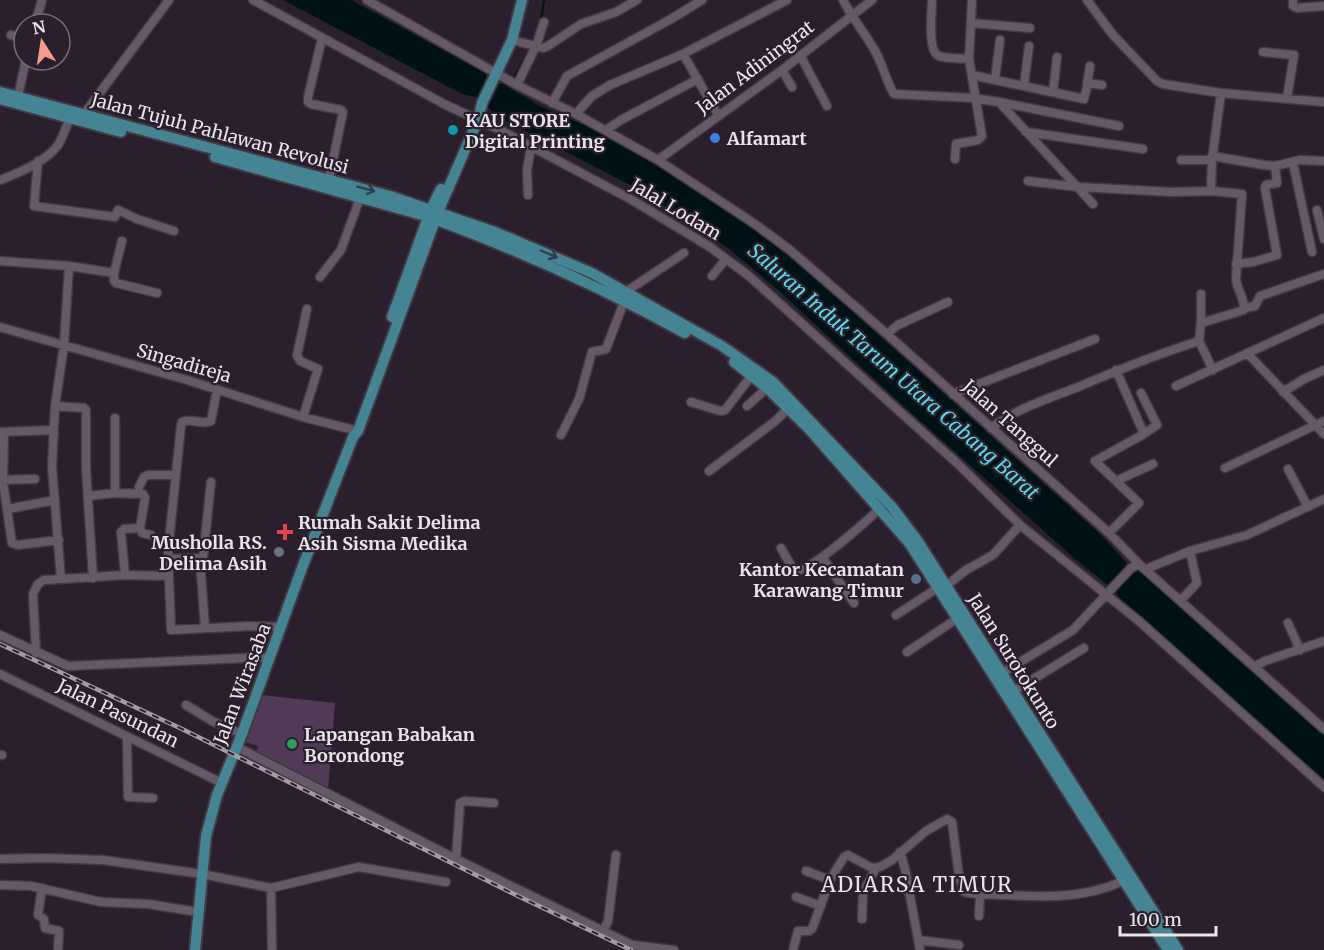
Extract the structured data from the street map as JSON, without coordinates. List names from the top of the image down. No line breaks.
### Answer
{"streets":{"main road":["Jalan Tujuh Pahlawan Revolusi","Jalan Surotokunto","Jalan Wirasaba"],"street":["Jalan Adiningrat","Jalal Lodam","Singadireja","Jalan Tanggul","Jalan Pasundan"]},"crossings":[["Jalan Adiningrat","Jalan Tanggul"],["Jalan Tujuh Pahlawan Revolusi","Jalan Wirasaba"],["Jalal Lodam","Jalan Wirasaba"],["Singadireja","Jalan Wirasaba"],["Jalan Tanggul","Jalan Wirasaba"],["Jalan Wirasaba","Jalan Pasundan"]],"districts":["ADIARSA TIMUR"],"water":["Saluran Induk Tarum Utara Cabang Barat"],"places":{"other":["KAU STORE Digital Printing","Alfamart","Musholla RS. Delima Asih","Kantor Kecamatan Karawang Timur","Lapangan Babakan Borondong"],"health":["Rumah Sakit Delima Asih Sisma Medika"]},"scale_bar":"100 m","north":"top"}
